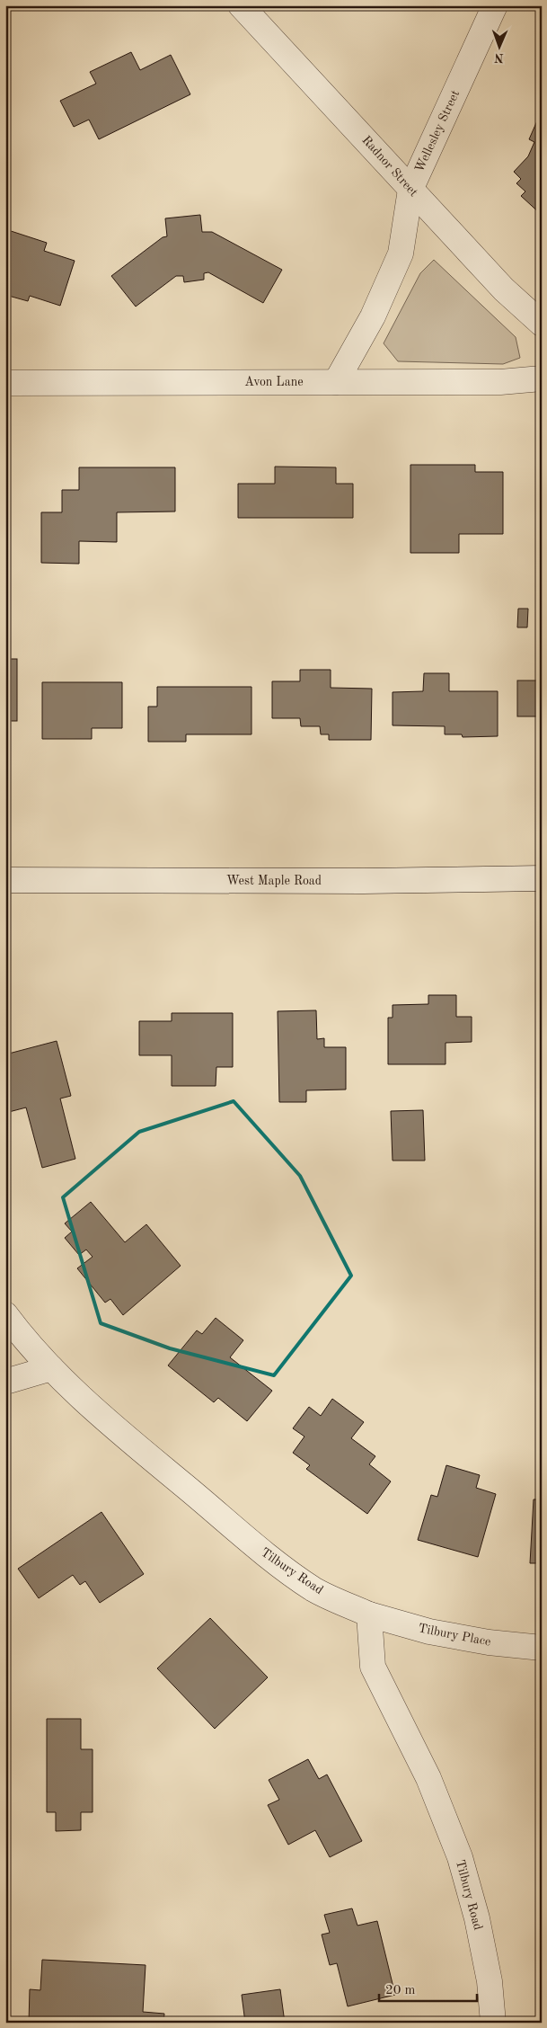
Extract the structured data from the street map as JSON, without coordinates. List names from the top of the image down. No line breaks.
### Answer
{"streets":{"street":["Wellesley Street","Radnor Street","Avon Lane","West Maple Road","Tilbury Road","Tilbury Place"]},"crossings":[["Wellesley Street","Radnor Street"],["Wellesley Street","Avon Lane"],["Tilbury Road","Tilbury Place"]],"scale_bar":"20 m","north":"bottom"}
